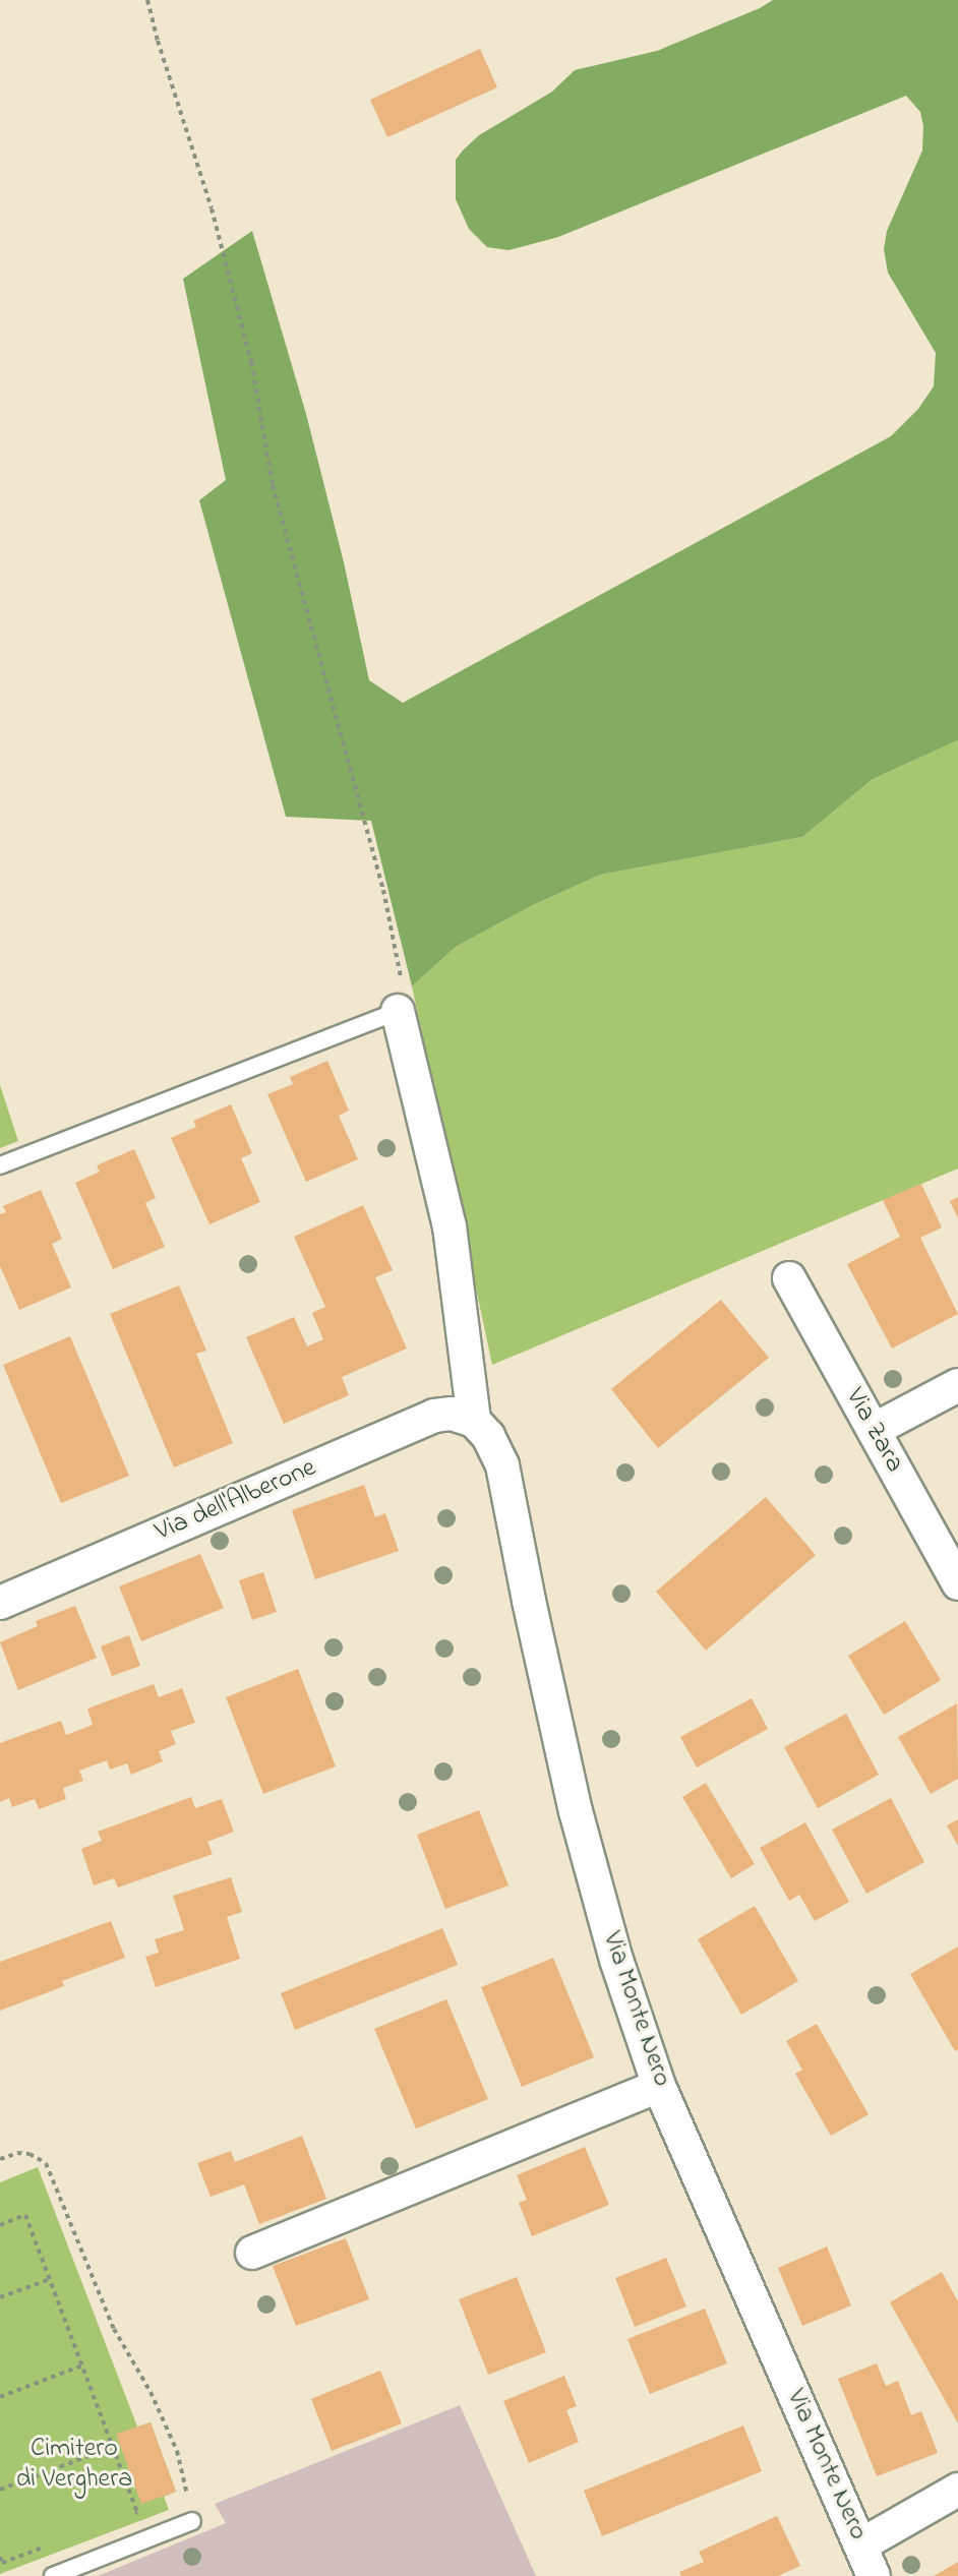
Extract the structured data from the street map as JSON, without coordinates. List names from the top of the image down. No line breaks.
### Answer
{"streets":{"street":["Via Zara","Via dell'Alberone","Via Monte Nero"]},"crossings":[["Via dell'Alberone","Via Monte Nero"]],"parks":["Cimitero di Verghera"]}
